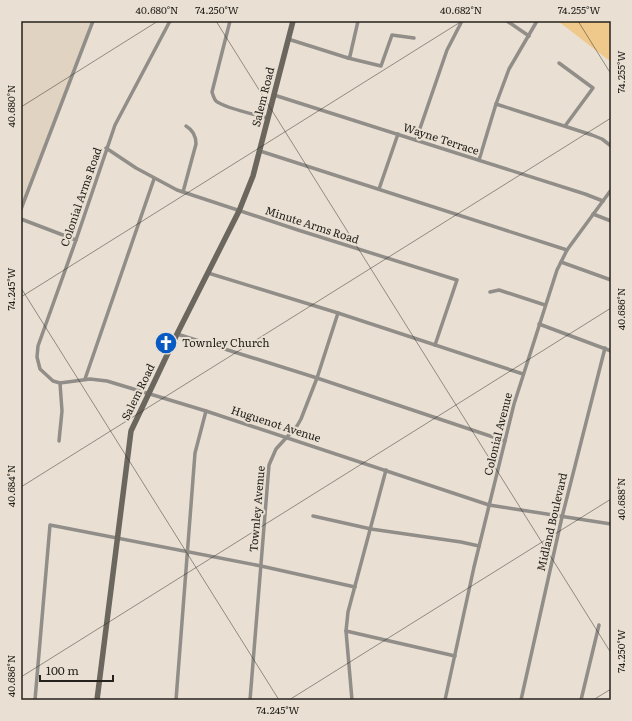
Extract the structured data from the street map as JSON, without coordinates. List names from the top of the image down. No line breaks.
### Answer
{"streets":{"street":["Salem Road","Wayne Terrace","Colonial Arms Road","Minute Arms Road","Huguenot Avenue","Colonial Avenue","Townley Avenue","Midland Boulevard"]},"crossings":[["Salem Road","Wayne Terrace"],["Salem Road","Minute Arms Road"],["Salem Road","Huguenot Avenue"],["Wayne Terrace","Colonial Avenue"],["Colonial Arms Road","Minute Arms Road"],["Colonial Arms Road","Huguenot Avenue"],["Huguenot Avenue","Colonial Avenue"],["Huguenot Avenue","Townley Avenue"],["Huguenot Avenue","Midland Boulevard"]],"places":{"church":["Townley Church"]},"scale_bar":"100 m","coordinates":["40.680°N","74.250°W","40.682°N","74.255°W","74.245°W","40.686°N","40.684°N","40.688°N"]}
